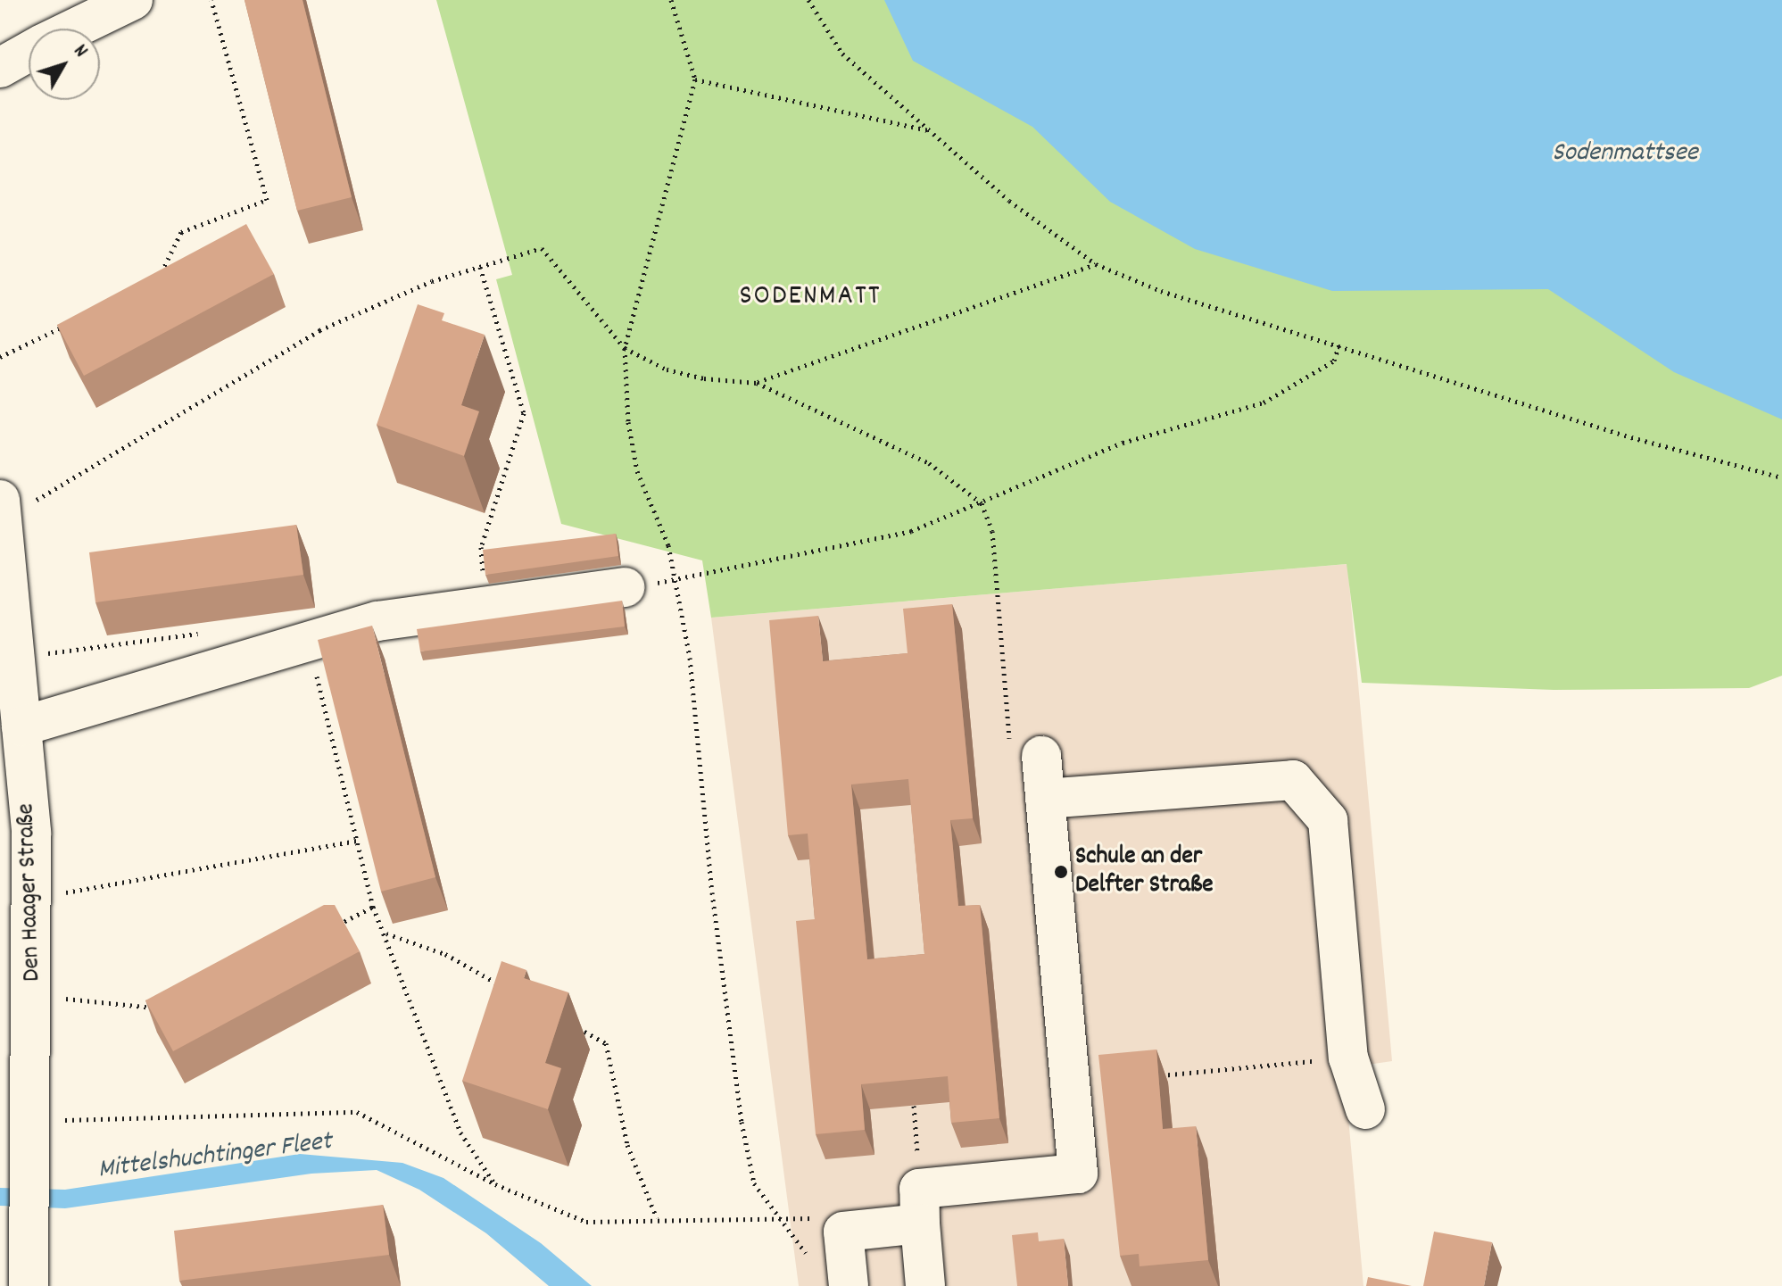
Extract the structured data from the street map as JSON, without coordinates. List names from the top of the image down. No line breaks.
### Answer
{"streets":{"street":["Den Haager Straße"]},"districts":["SODENMATT"],"water":["Sodenmattsee","Mittelshuchtinger Fleet"],"places":["Schule an der Delfter Straße"],"north":"top right"}
